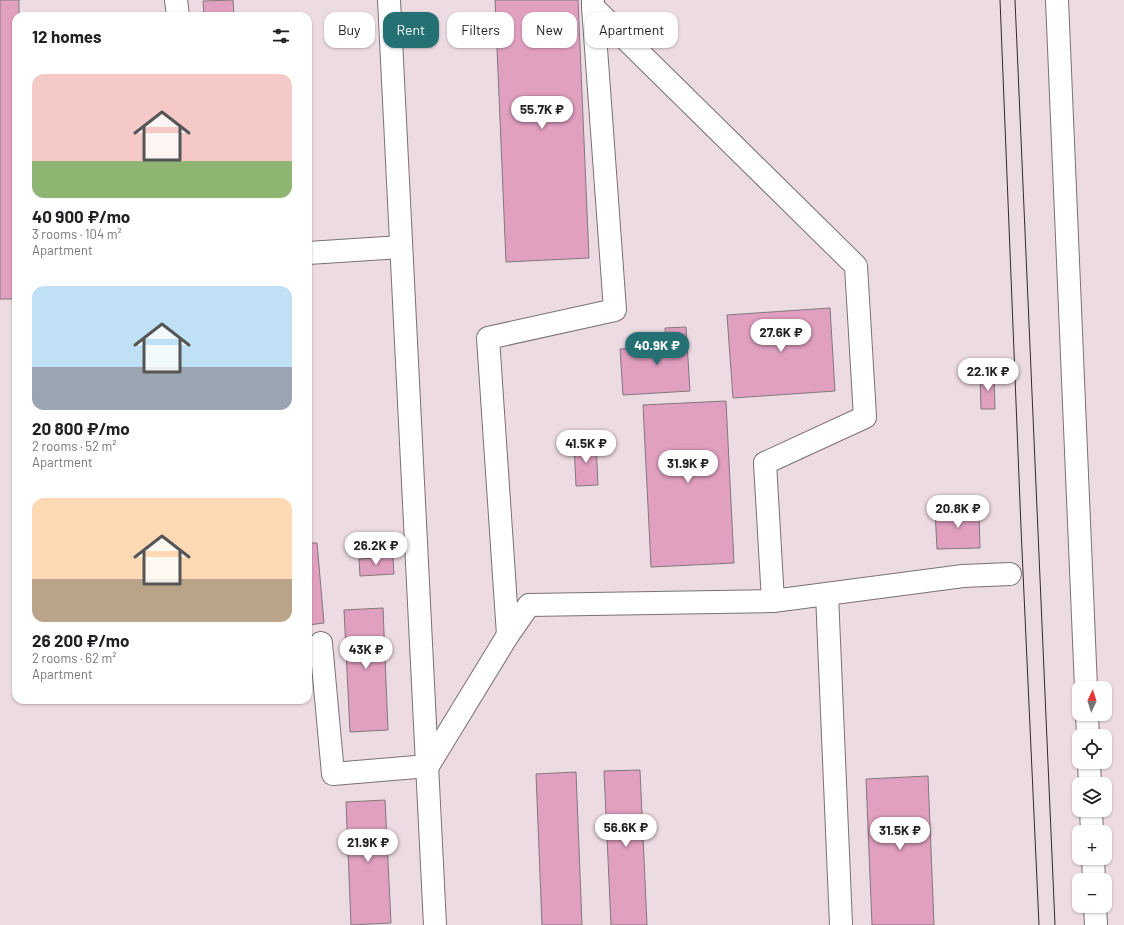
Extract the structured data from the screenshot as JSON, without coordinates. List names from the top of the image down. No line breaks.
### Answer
{"north":"top","page":{"chip":["Buy","Rent","Filters","New","Apartment"],"heading":"12 homes","list":[{"name":"40 900 ₽/mo","note":"3 rooms · 104 m² · Apartment"},{"name":"20 800 ₽/mo","note":"2 rooms · 52 m² · Apartment"},{"name":"26 200 ₽/mo","note":"2 rooms · 62 m² · Apartment"}],"price":["55.7K ₽","27.6K ₽","40.9K ₽","22.1K ₽","41.5K ₽","31.9K ₽","20.8K ₽","26.2K ₽","43K ₽","56.6K ₽","31.5K ₽","21.9K ₽"],"map_buttons":["+","−"]}}
